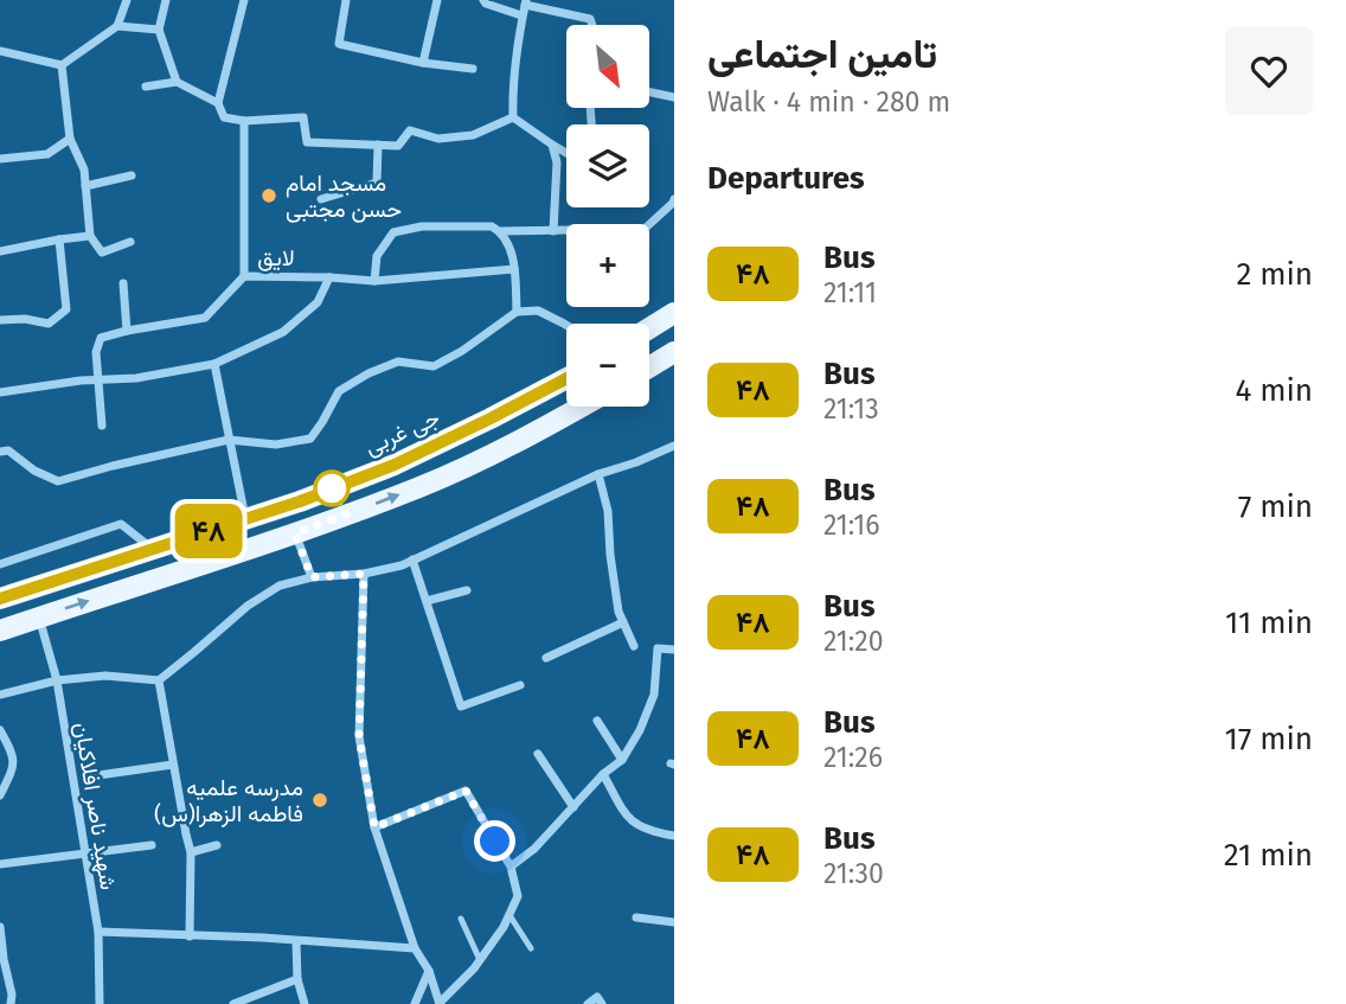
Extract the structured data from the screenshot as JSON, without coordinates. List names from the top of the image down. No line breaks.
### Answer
{"streets":{"main road":["جی غربی"],"street":["لایق","شهید ناصر افلاکیان"]},"places":["مسجد امام حسن مجتبی","مدرسه علمیه فاطمه الزهرا(س)"],"lines":["bus line ۴۸"],"north":"bottom right","page":{"on_map":"۴۸","heading":[["تامین اجتماعی","Walk · 4 min · 280 m"],"Departures"],"map_buttons":["+","−"],"list":[{"mark":"۴۸","name":"Bus","note":"21:11","value":"2 min"},{"mark":"۴۸","name":"Bus","note":"21:13","value":"4 min"},{"mark":"۴۸","name":"Bus","note":"21:16","value":"7 min"},{"mark":"۴۸","name":"Bus","note":"21:20","value":"11 min"},{"mark":"۴۸","name":"Bus","note":"21:26","value":"17 min"},{"mark":"۴۸","name":"Bus","note":"21:30","value":"21 min"}]}}
